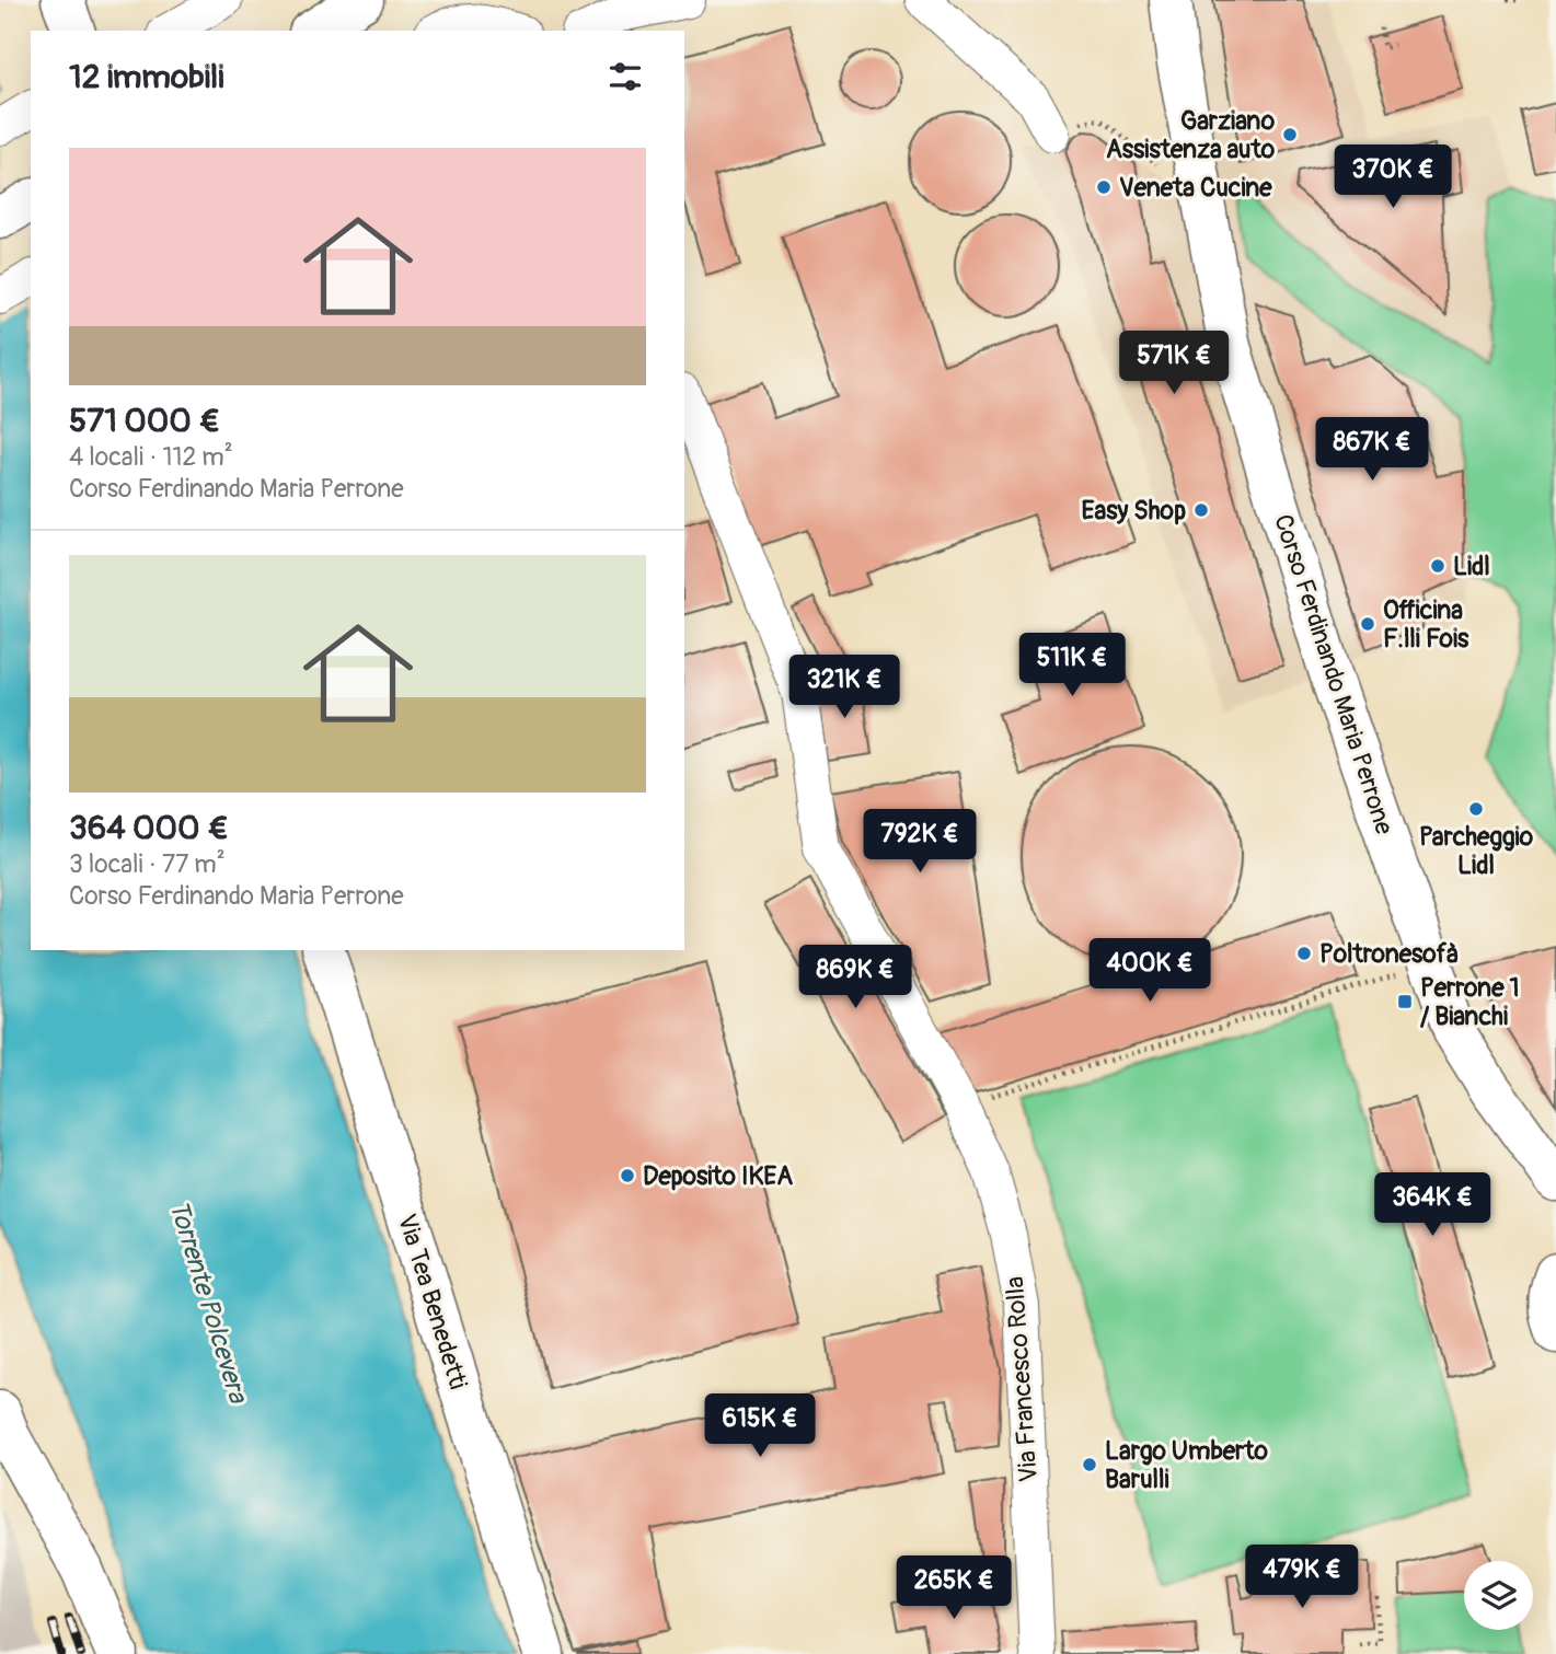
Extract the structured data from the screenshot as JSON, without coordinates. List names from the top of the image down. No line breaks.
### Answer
{"streets":{"main road":["Corso Ferdinando Maria Perrone","Via Tea Benedetti"],"street":["Via Francesco Rolla"]},"water":["Torrente Polcevera"],"places":{"other":["Garziano Assistenza auto","Veneta Cucine","Easy Shop","Lidl","Officina F.lli Fois","Parcheggio Lidl","Poltronesofà","Deposito IKEA","Largo Umberto Barulli"],"transit":["Perrone 1 / Bianchi"]},"page":{"heading":"12 immobili","list":[{"name":"571 000 €","note":"4 locali · 112 m² · Corso Ferdinando Maria Perrone"},{"name":"364 000 €","note":"3 locali · 77 m² · Corso Ferdinando Maria Perrone"}],"price":["370K €","571K €","867K €","511K €","321K €","792K €","400K €","869K €","364K €","615K €","479K €","265K €"]}}
